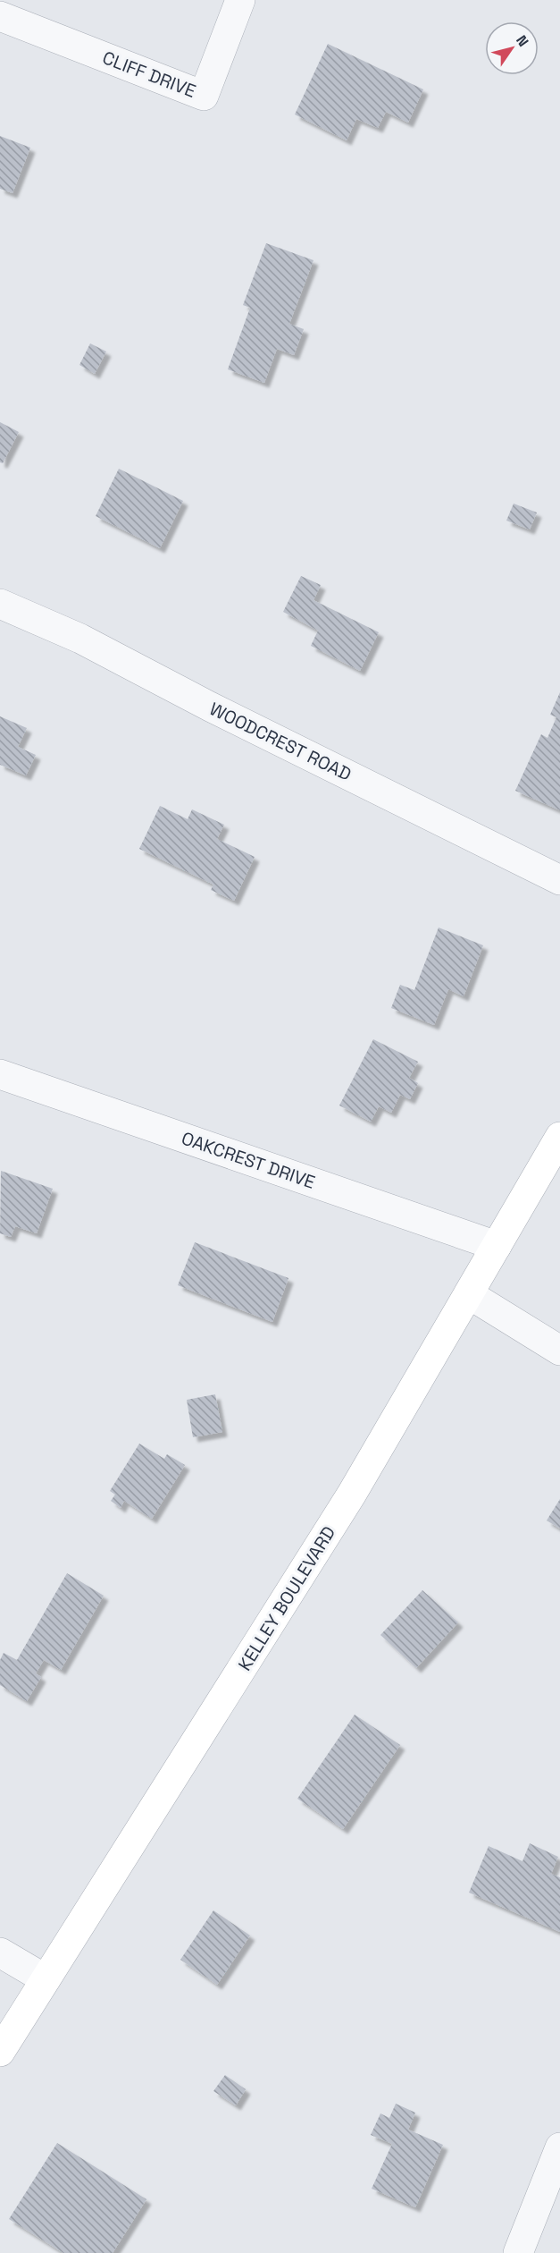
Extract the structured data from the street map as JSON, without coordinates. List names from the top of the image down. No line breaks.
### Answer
{"streets":{"main road":["KELLEY BOULEVARD"],"street":["CLIFF DRIVE","WOODCREST ROAD","OAKCREST DRIVE"]},"crossings":[["OAKCREST DRIVE","KELLEY BOULEVARD"]],"north":"top right"}
